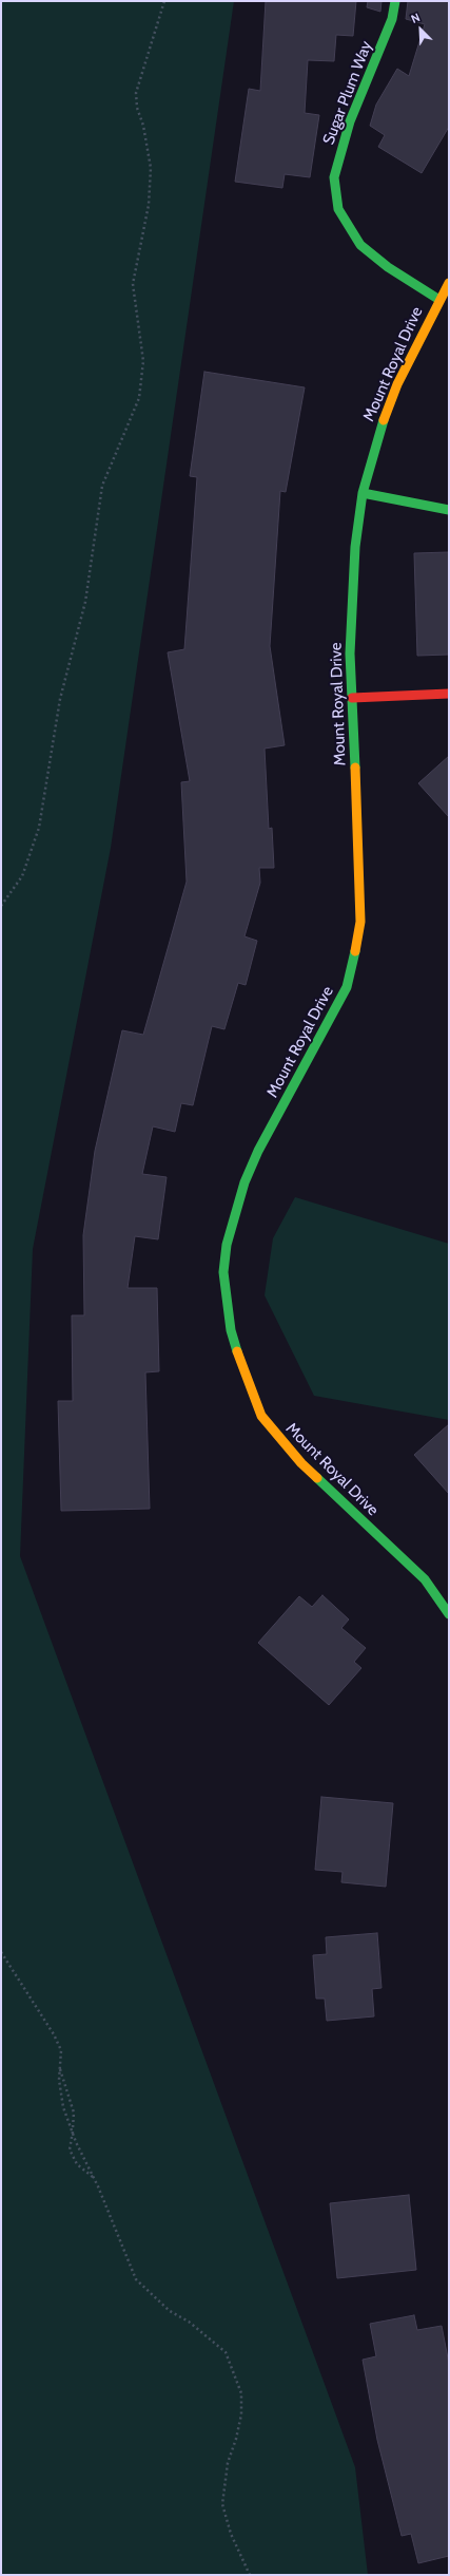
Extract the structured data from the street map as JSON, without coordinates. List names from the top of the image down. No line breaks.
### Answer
{"streets":{"street":["Sugar Plum Way","Mount Royal Drive"]},"crossings":[["Sugar Plum Way","Mount Royal Drive"]],"north":"top left"}
